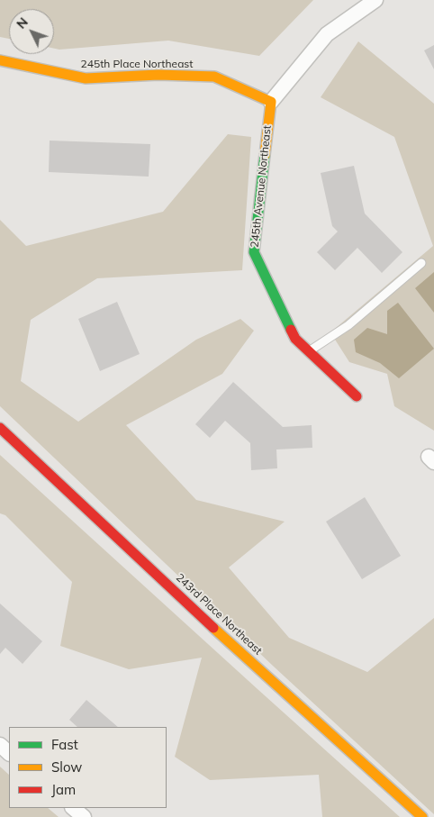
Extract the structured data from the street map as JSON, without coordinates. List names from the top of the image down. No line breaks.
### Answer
{"streets":{"street":["245th Place Northeast","245th Avenue Northeast","243rd Place Northeast"]},"crossings":[["245th Place Northeast","245th Avenue Northeast"]],"legend":["Fast","Slow","Jam"],"north":"top left"}
